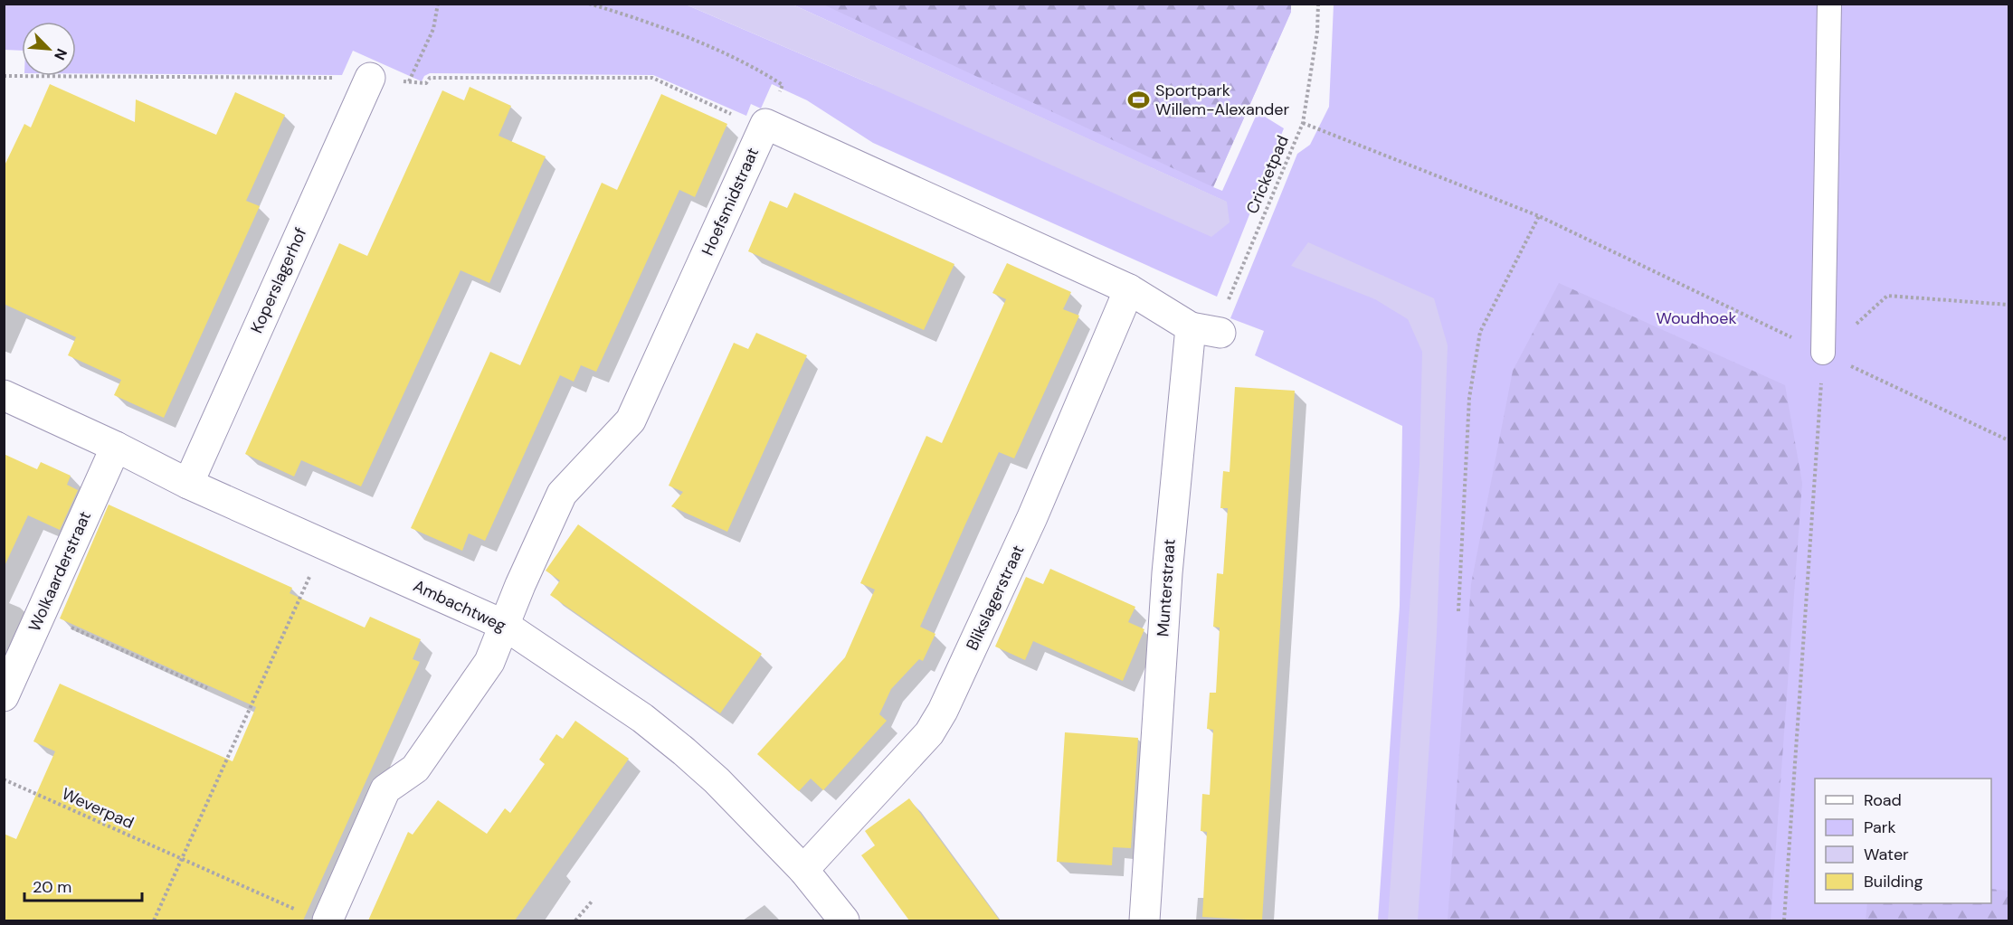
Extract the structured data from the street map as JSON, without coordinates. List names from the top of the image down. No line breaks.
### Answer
{"streets":{"street":["Hoefsmidstraat","Koperslagerhof","Wolkaarderstraat","Munterstraat","Blikslagerstraat","Ambachtweg"],"path":["Cricketpad","Weverpad"]},"crossings":[["Cricketpad","Munterstraat"],["Hoefsmidstraat","Ambachtweg"],["Hoefsmidstraat","Weverpad"],["Koperslagerhof","Ambachtweg"],["Wolkaarderstraat","Ambachtweg"],["Blikslagerstraat","Ambachtweg"]],"parks":["Woudhoek"],"places":{"sports":["Sportpark Willem-Alexander"]},"legend":["Road","Park","Water","Building"],"scale_bar":"20 m","north":"bottom right"}
